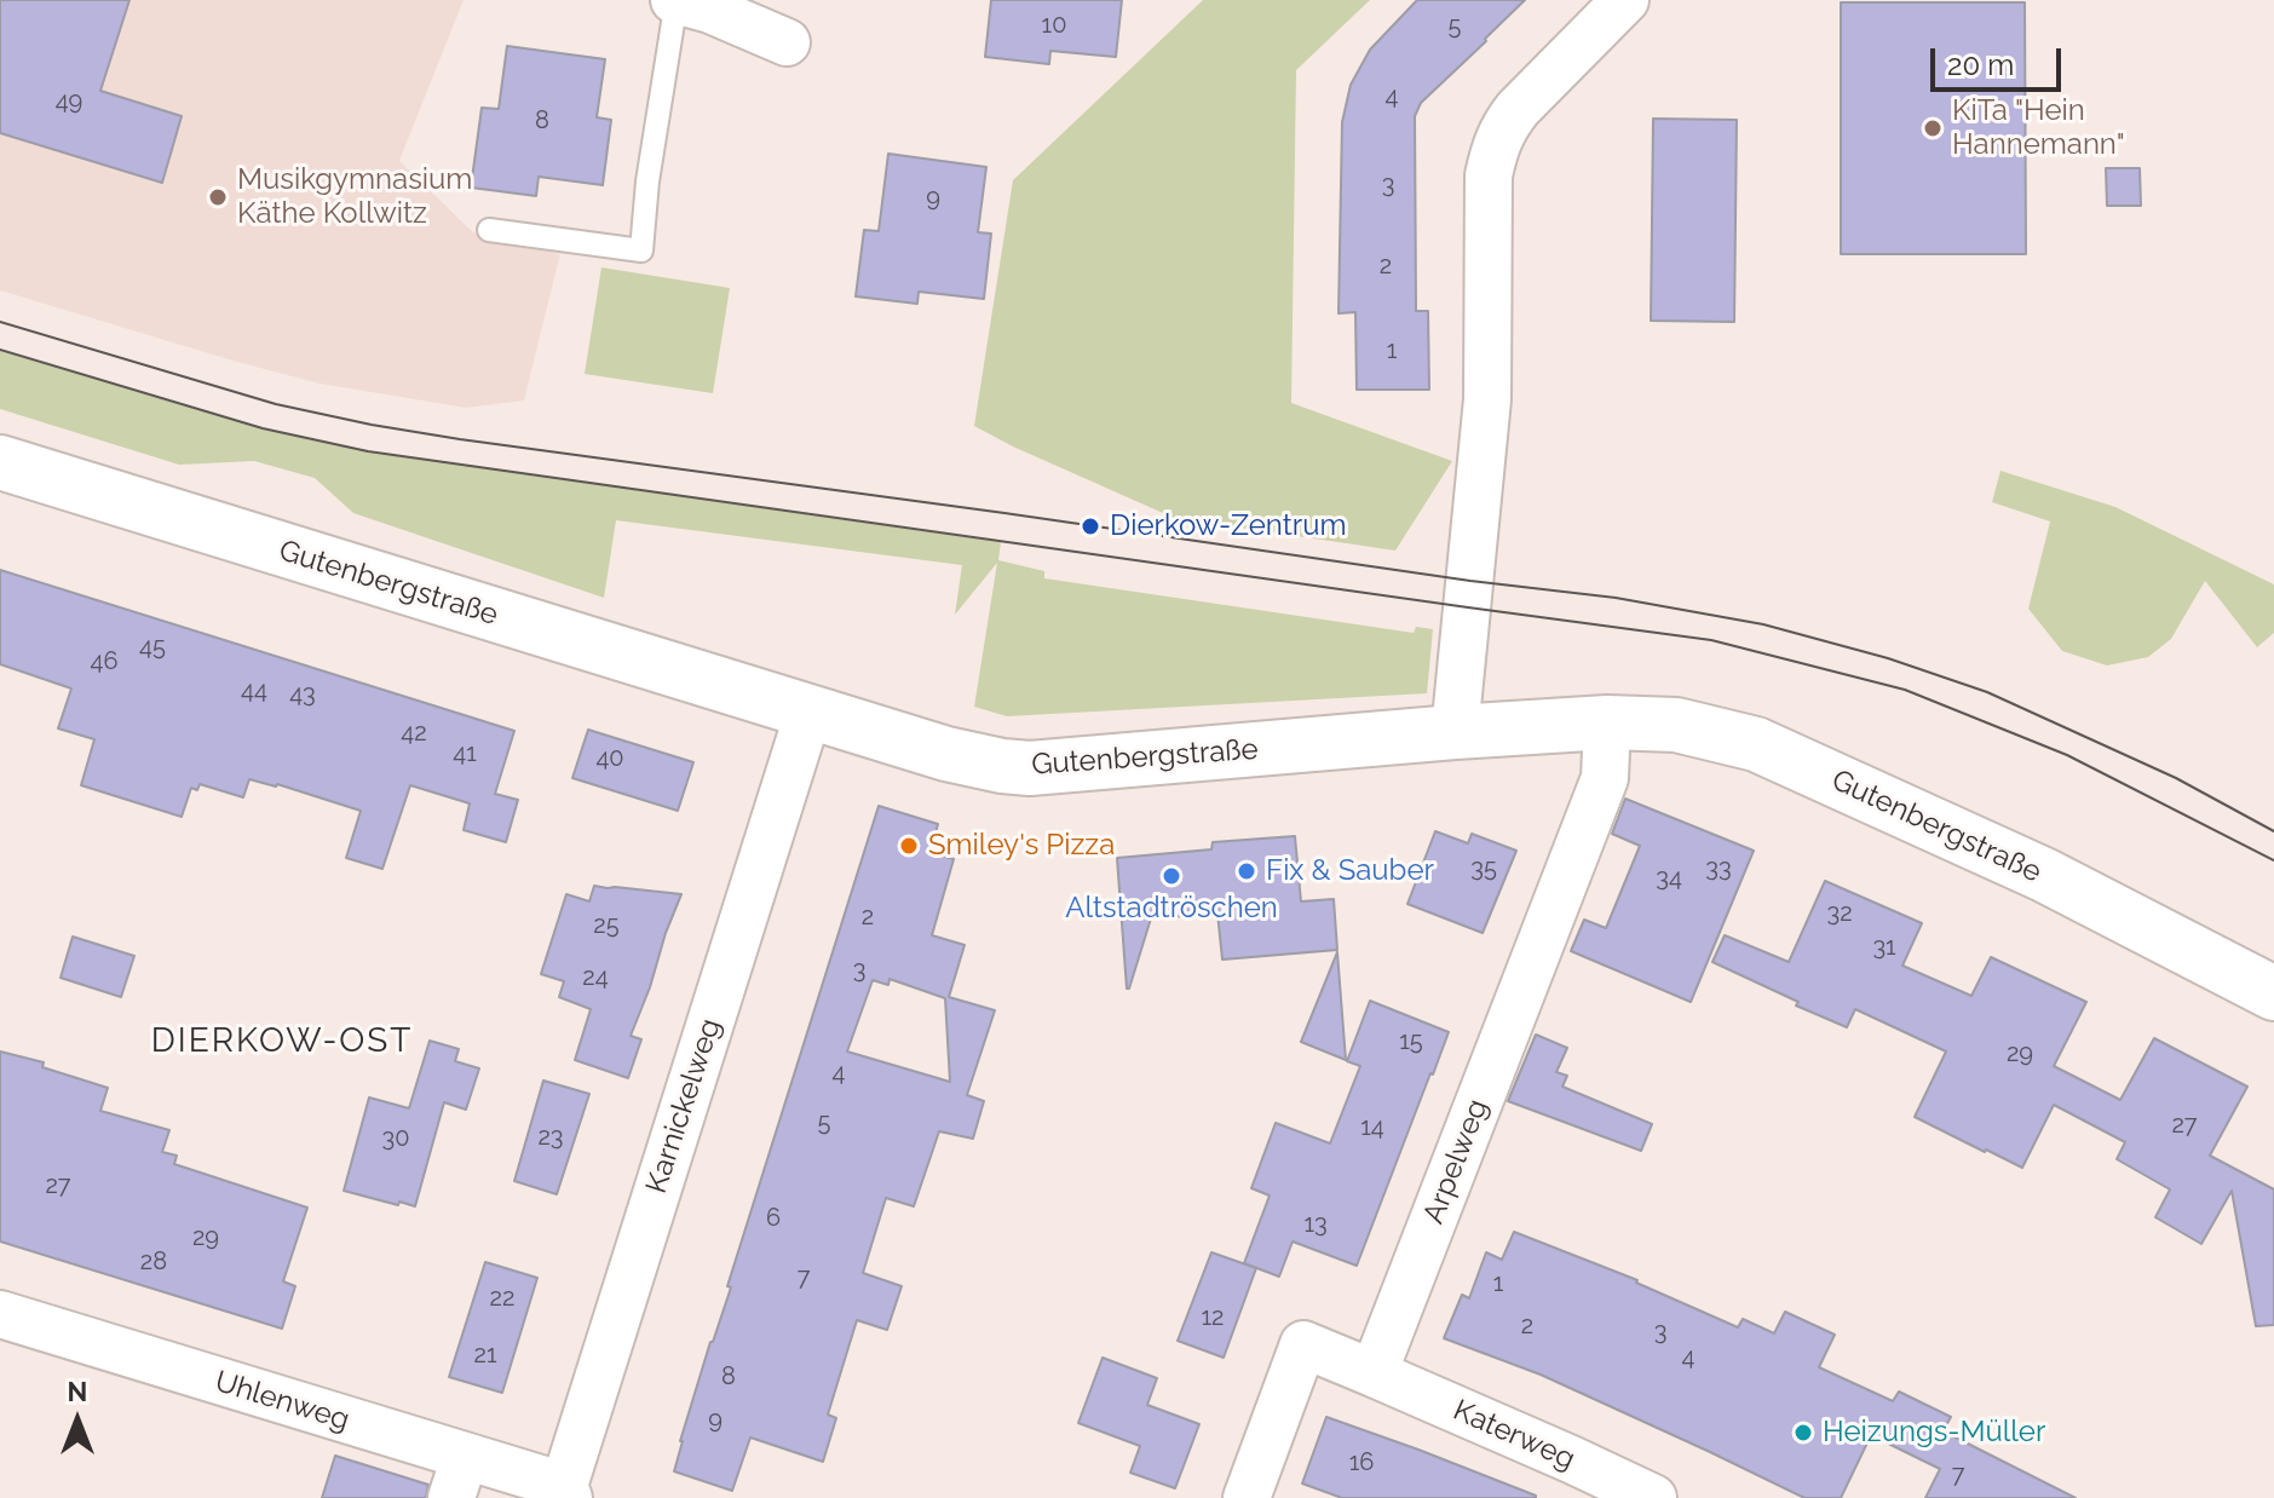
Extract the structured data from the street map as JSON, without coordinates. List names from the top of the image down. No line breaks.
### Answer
{"streets":{"street":["Gutenbergstraße","Karnickelweg","Arpelweg","Uhlenweg","Katerweg"]},"crossings":[["Gutenbergstraße","Karnickelweg"],["Gutenbergstraße","Arpelweg"],["Karnickelweg","Uhlenweg"],["Arpelweg","Katerweg"]],"districts":["DIERKOW-OST"],"places":["KiTa \"Hein Hannemann\"","Musikgymnasium Käthe Kollwitz","Dierkow-Zentrum","Smiley's Pizza","Fix & Sauber","Altstadtröschen","Heizungs-Müller"],"house_numbers":["10","5","4","49","8","3","9","2","1","45","46","44","43","42","41","40","35","33","34","32","2","25","31","3","24","15","29","4","5","27","14","23","30","27","6","13","29","28","7","1","22","12","2","3","21","4","8","9","16","7"],"scale_bar":"20 m","north":"top"}
